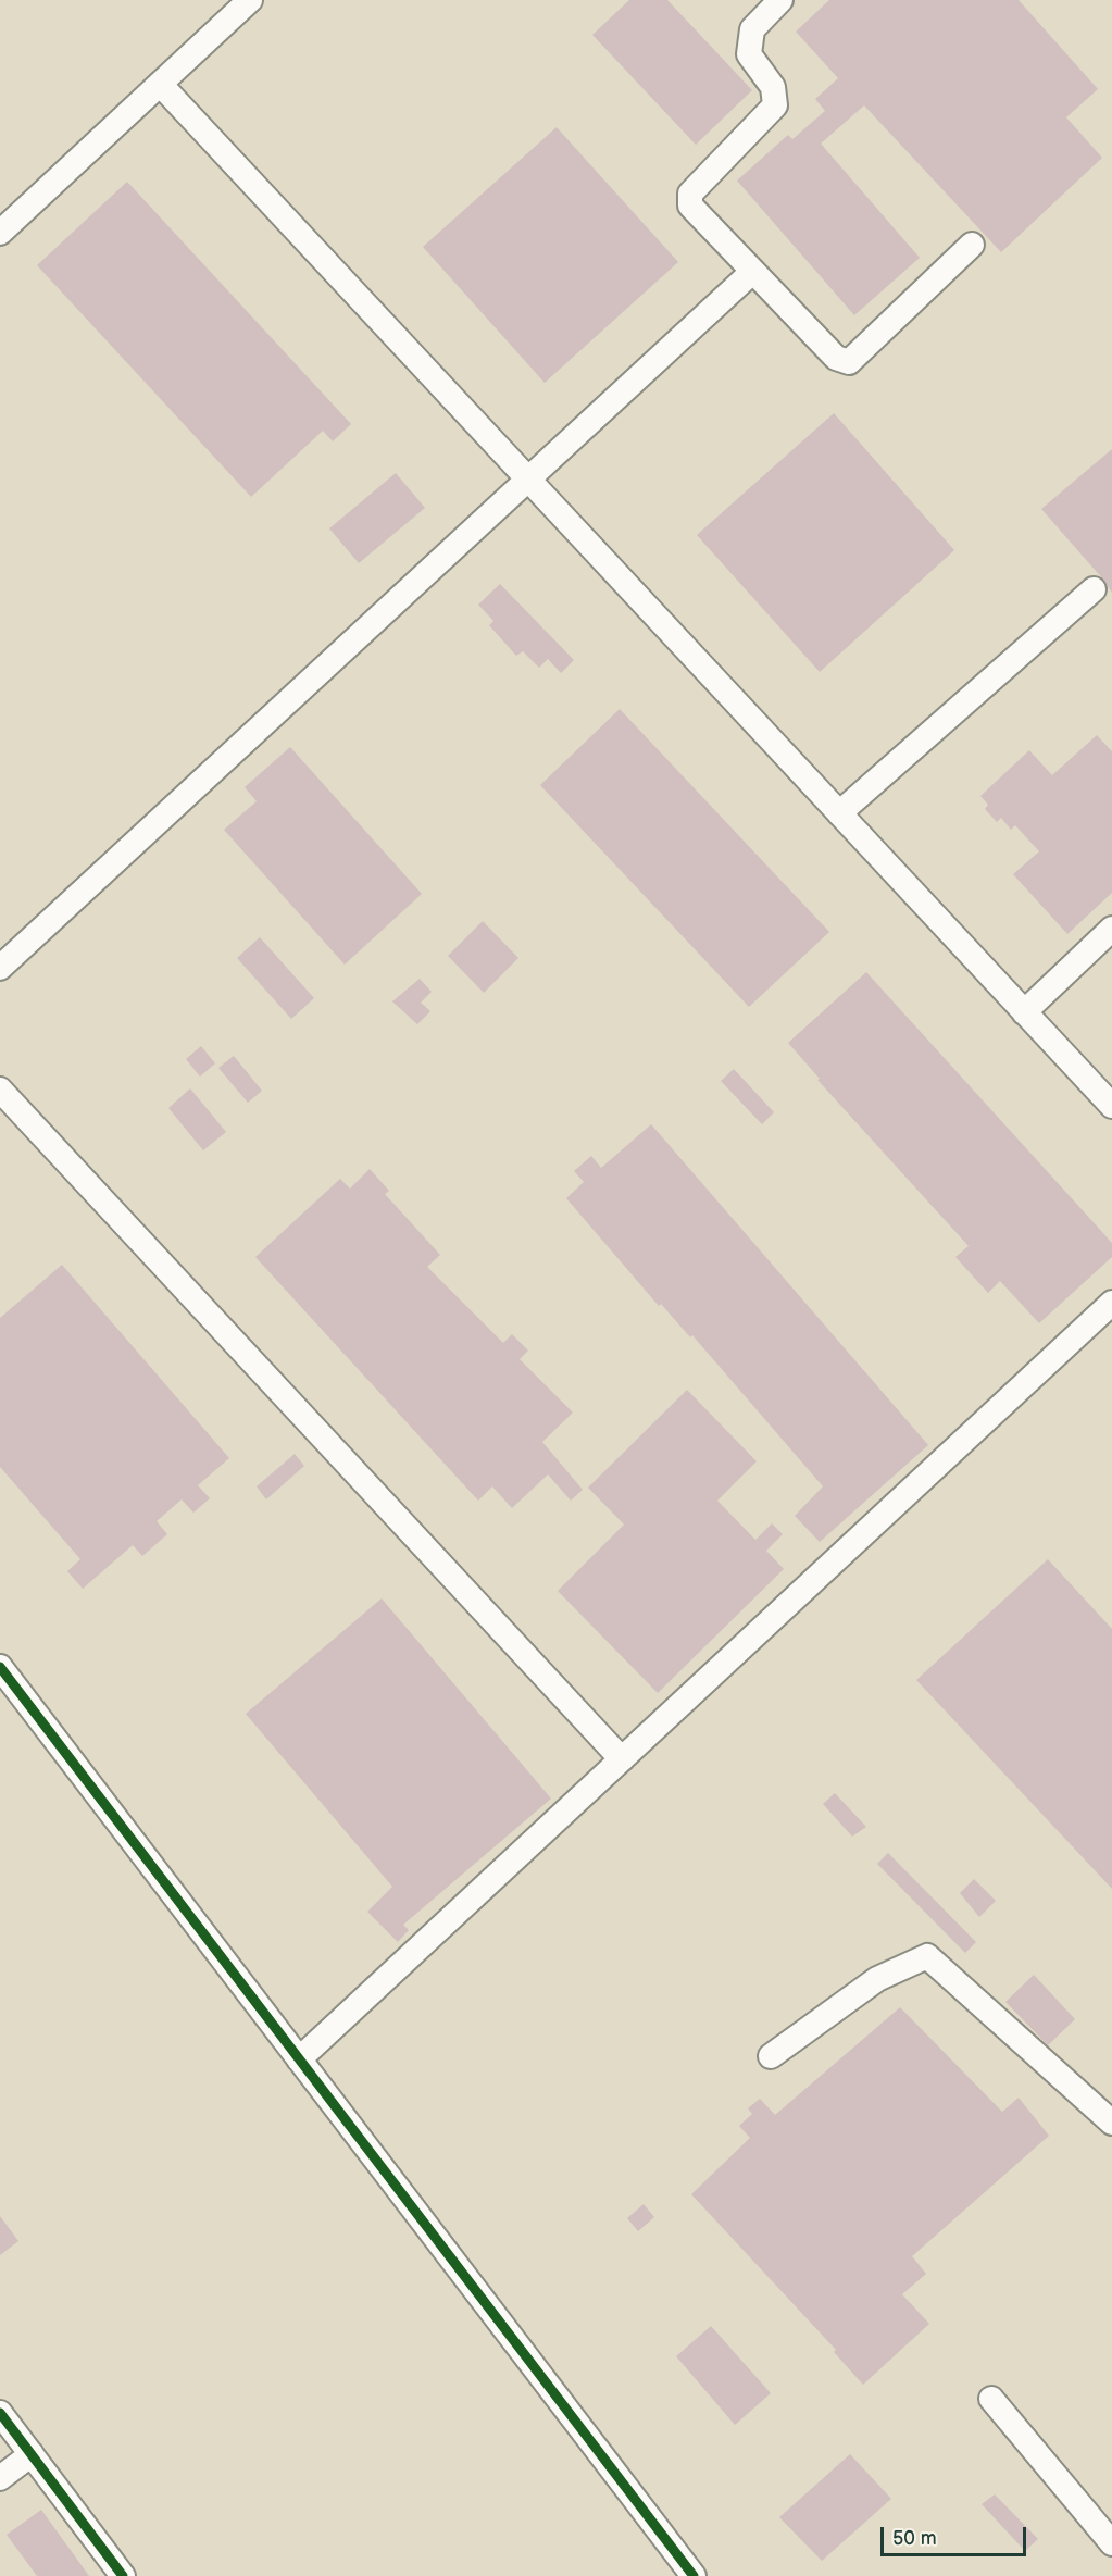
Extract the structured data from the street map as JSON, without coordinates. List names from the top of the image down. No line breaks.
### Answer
{"scale_bar":"50 m"}
